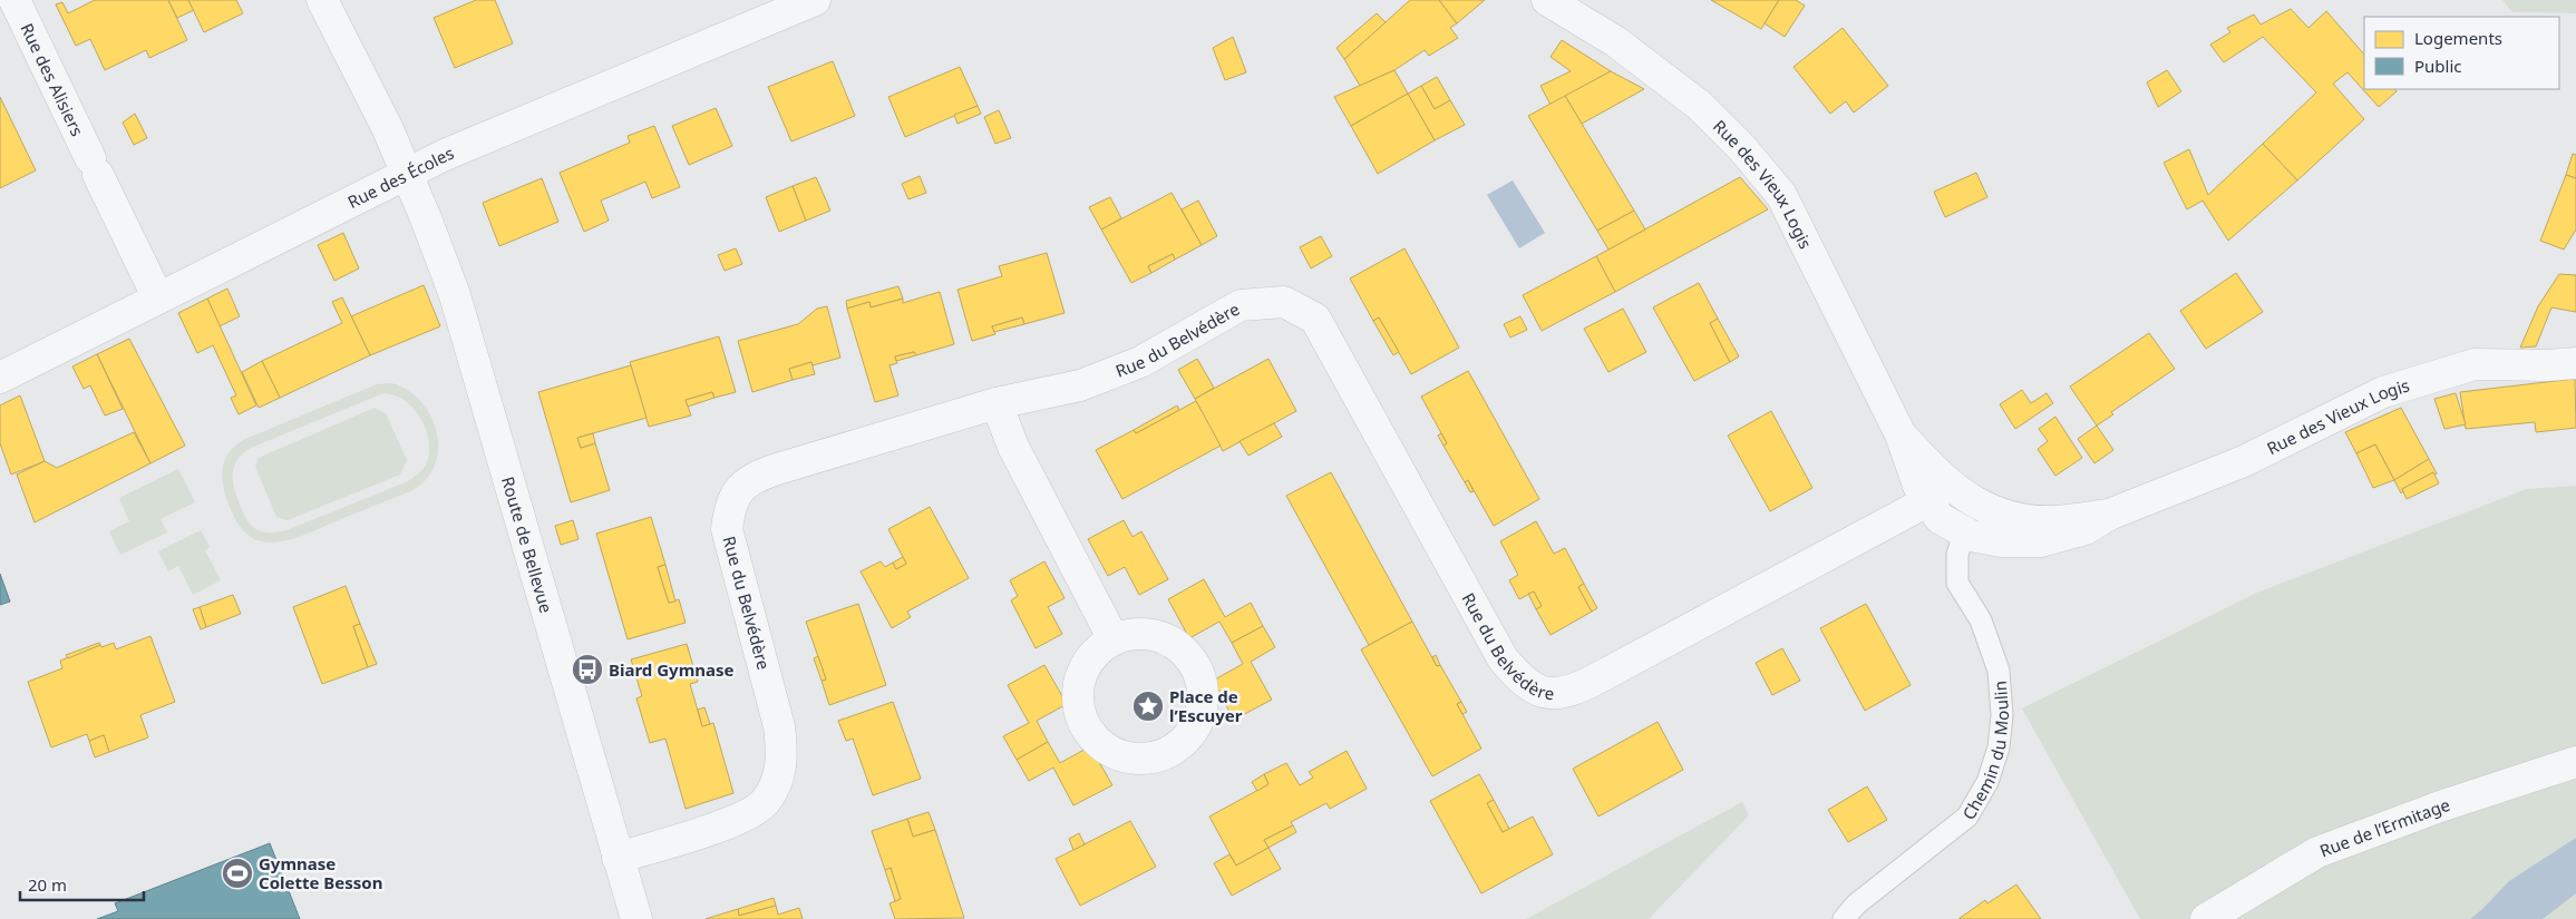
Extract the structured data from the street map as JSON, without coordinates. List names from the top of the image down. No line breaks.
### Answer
{"streets":{"street":["Rue des Alisiers","Rue des Écoles","Rue des Vieux Logis","Rue du Belvédère","Route de Bellevue","Rue de l’Ermitage"],"lane":["Chemin du Moulin"]},"crossings":[["Rue des Alisiers","Rue des Écoles"],["Rue des Écoles","Route de Bellevue"],["Rue des Vieux Logis","Rue du Belvédère"],["Rue des Vieux Logis","Chemin du Moulin"],["Rue du Belvédère","Route de Bellevue"]],"places":{"bus stop":["Biard Gymnase"],"place":["Place de l’Escuyer"],"sports":["Gymnase Colette Besson"]},"legend":["Logements","Public"],"scale_bar":"20 m"}
